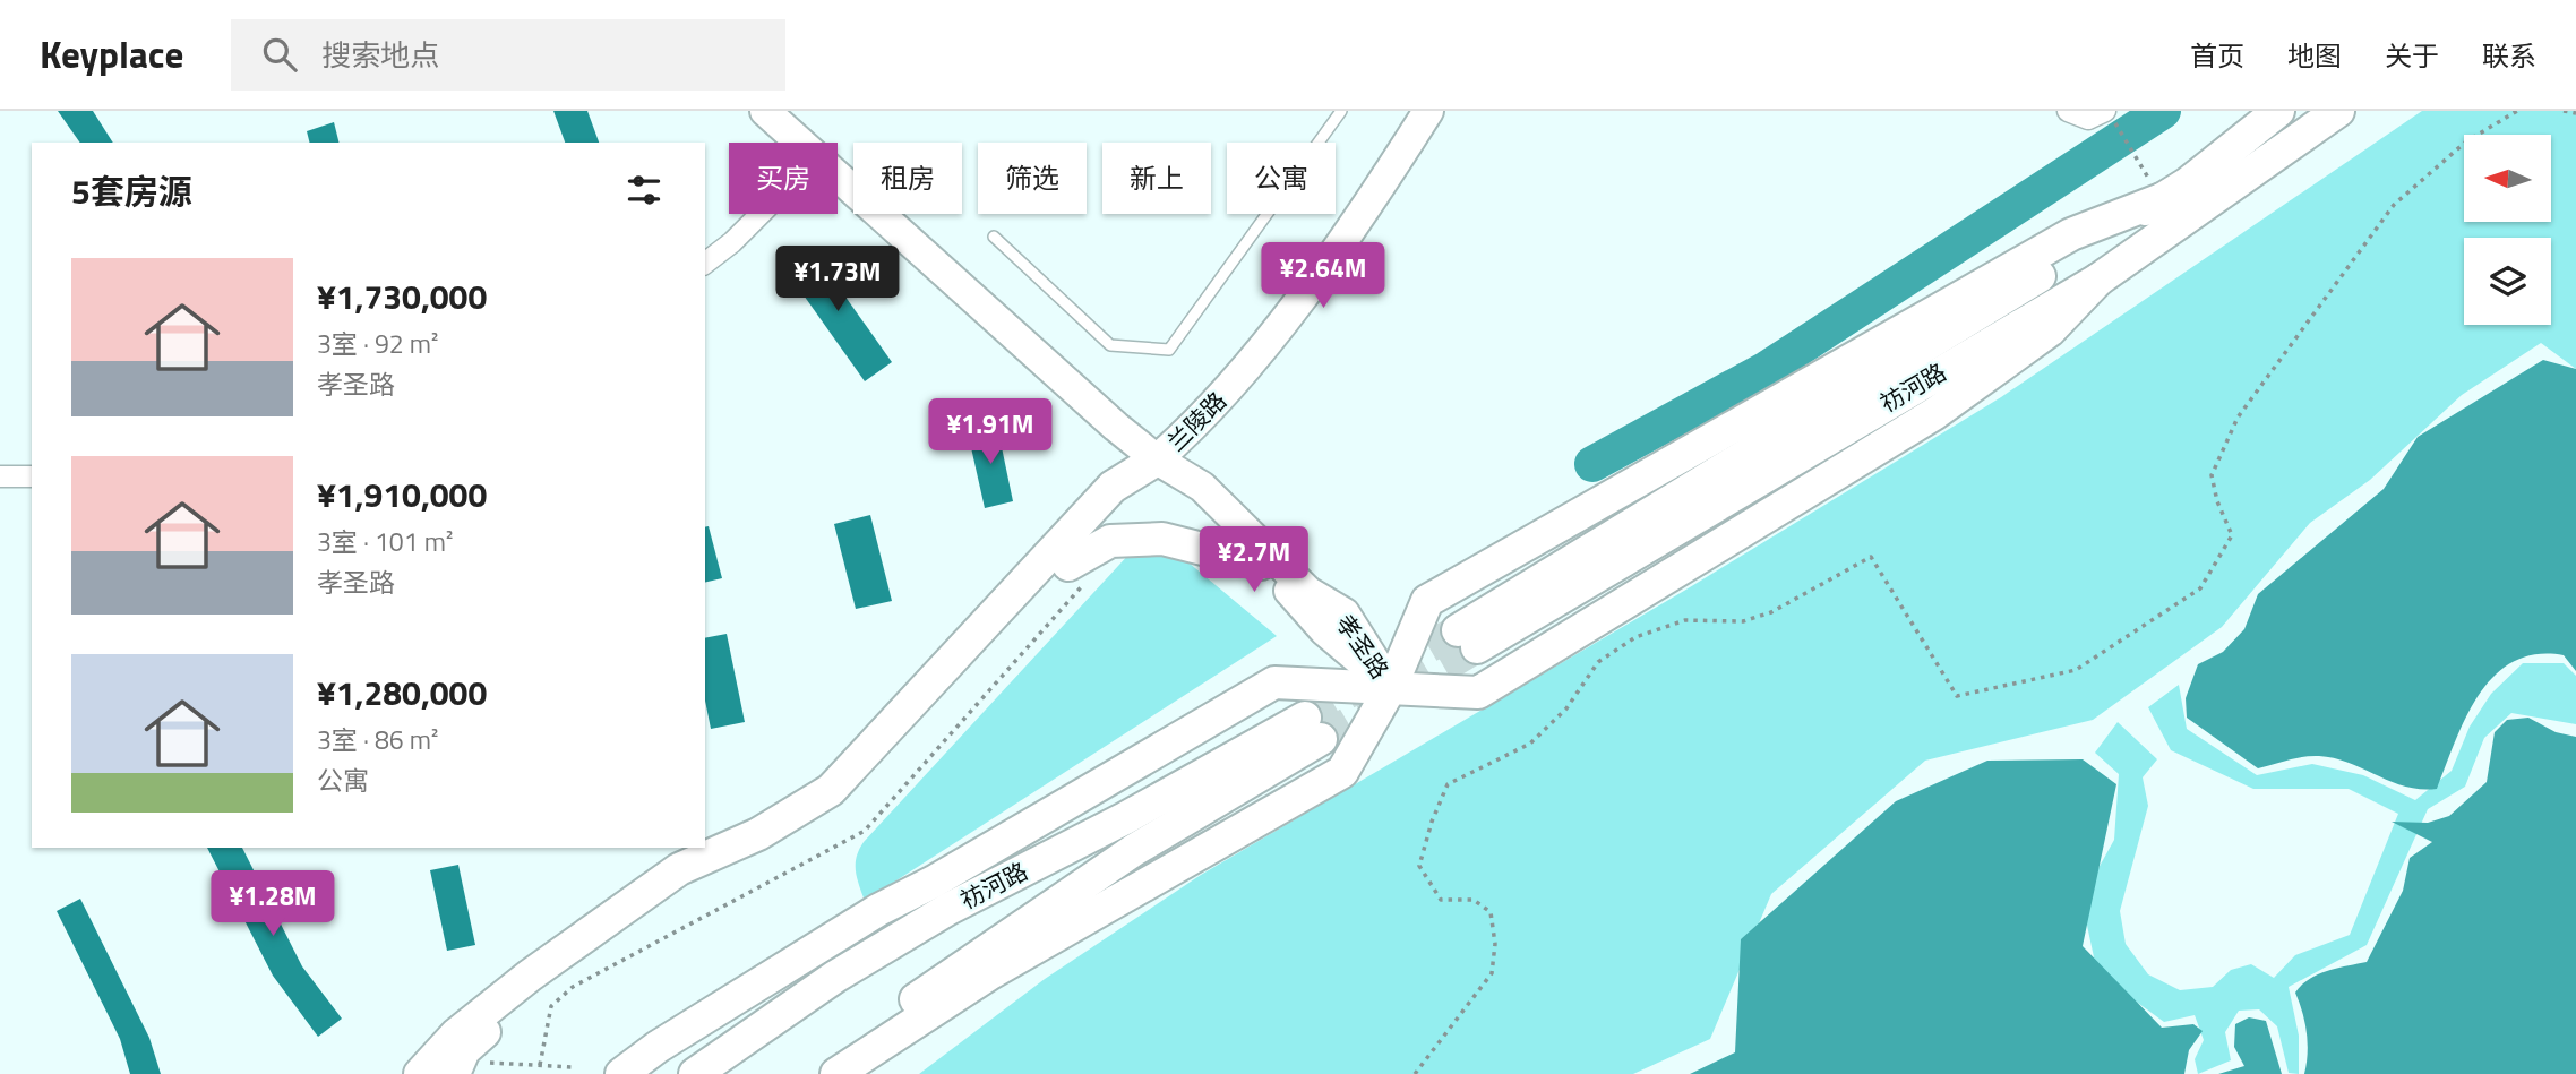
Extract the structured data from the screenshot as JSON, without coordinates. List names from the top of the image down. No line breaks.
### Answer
{"streets":{"main road":["祊河路","兰陵路","孝圣路"]},"crossings":[["兰陵路","孝圣路"]],"north":"left","page":{"header":"Keyplace","search":"搜索地点","nav":["首页","地图","关于","联系"],"chip":["买房","租房","筛选","新上","公寓"],"heading":"5套房源","list":[{"name":"¥1,730,000","note":"3室 · 92 m² · 孝圣路"},{"name":"¥1,910,000","note":"3室 · 101 m² · 孝圣路"},{"name":"¥1,280,000","note":"3室 · 86 m² · 公寓"}],"price":["¥2.64M","¥1.73M","¥1.91M","¥2.7M","¥1.28M"]}}
